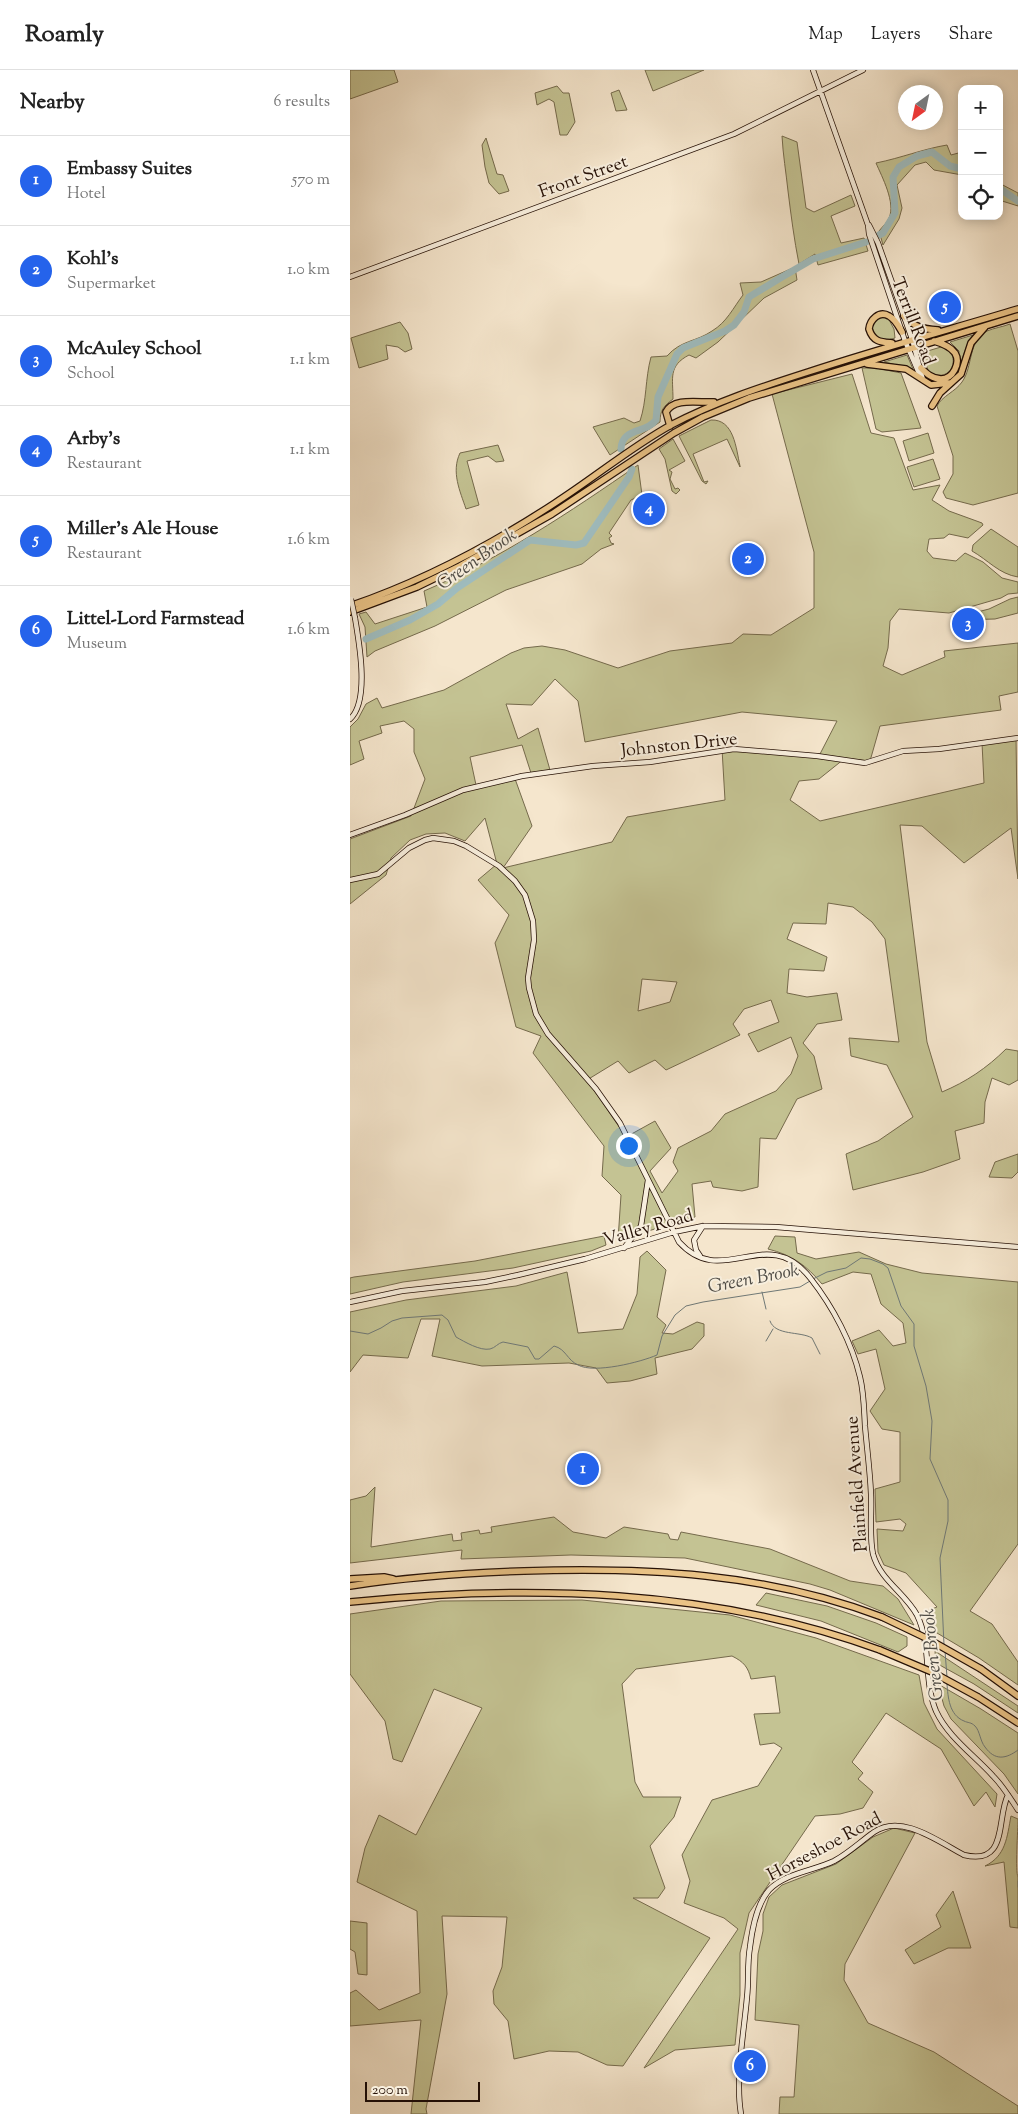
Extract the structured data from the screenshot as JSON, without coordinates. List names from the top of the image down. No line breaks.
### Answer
{"streets":{"main road":["Front Street","Terrill Road","Johnston Drive","Valley Road","Plainfield Avenue","Horseshoe Road"]},"crossings":[["Front Street","Terrill Road"],["Valley Road","Plainfield Avenue"],["Plainfield Avenue","Horseshoe Road"]],"water":["Green Brook"],"scale_bar":"200 m","north":"bottom left","page":{"header":"Roamly","nav":["Map","Layers","Share"],"heading":["Nearby","6 results"],"map_buttons":["+","−"],"list":[{"mark":"1","name":"Embassy Suites","note":"Hotel","value":"570 m"},{"mark":"2","name":"Kohl's","note":"Supermarket","value":"1.0 km"},{"mark":"3","name":"McAuley School","note":"School","value":"1.1 km"},{"mark":"4","name":"Arby's","note":"Restaurant","value":"1.1 km"},{"mark":"5","name":"Miller's Ale House","note":"Restaurant","value":"1.6 km"},{"mark":"6","name":"Littel-Lord Farmstead","note":"Museum","value":"1.6 km"}],"pins":["5","4","2","3","1","6"],"scale":"200 m"}}
